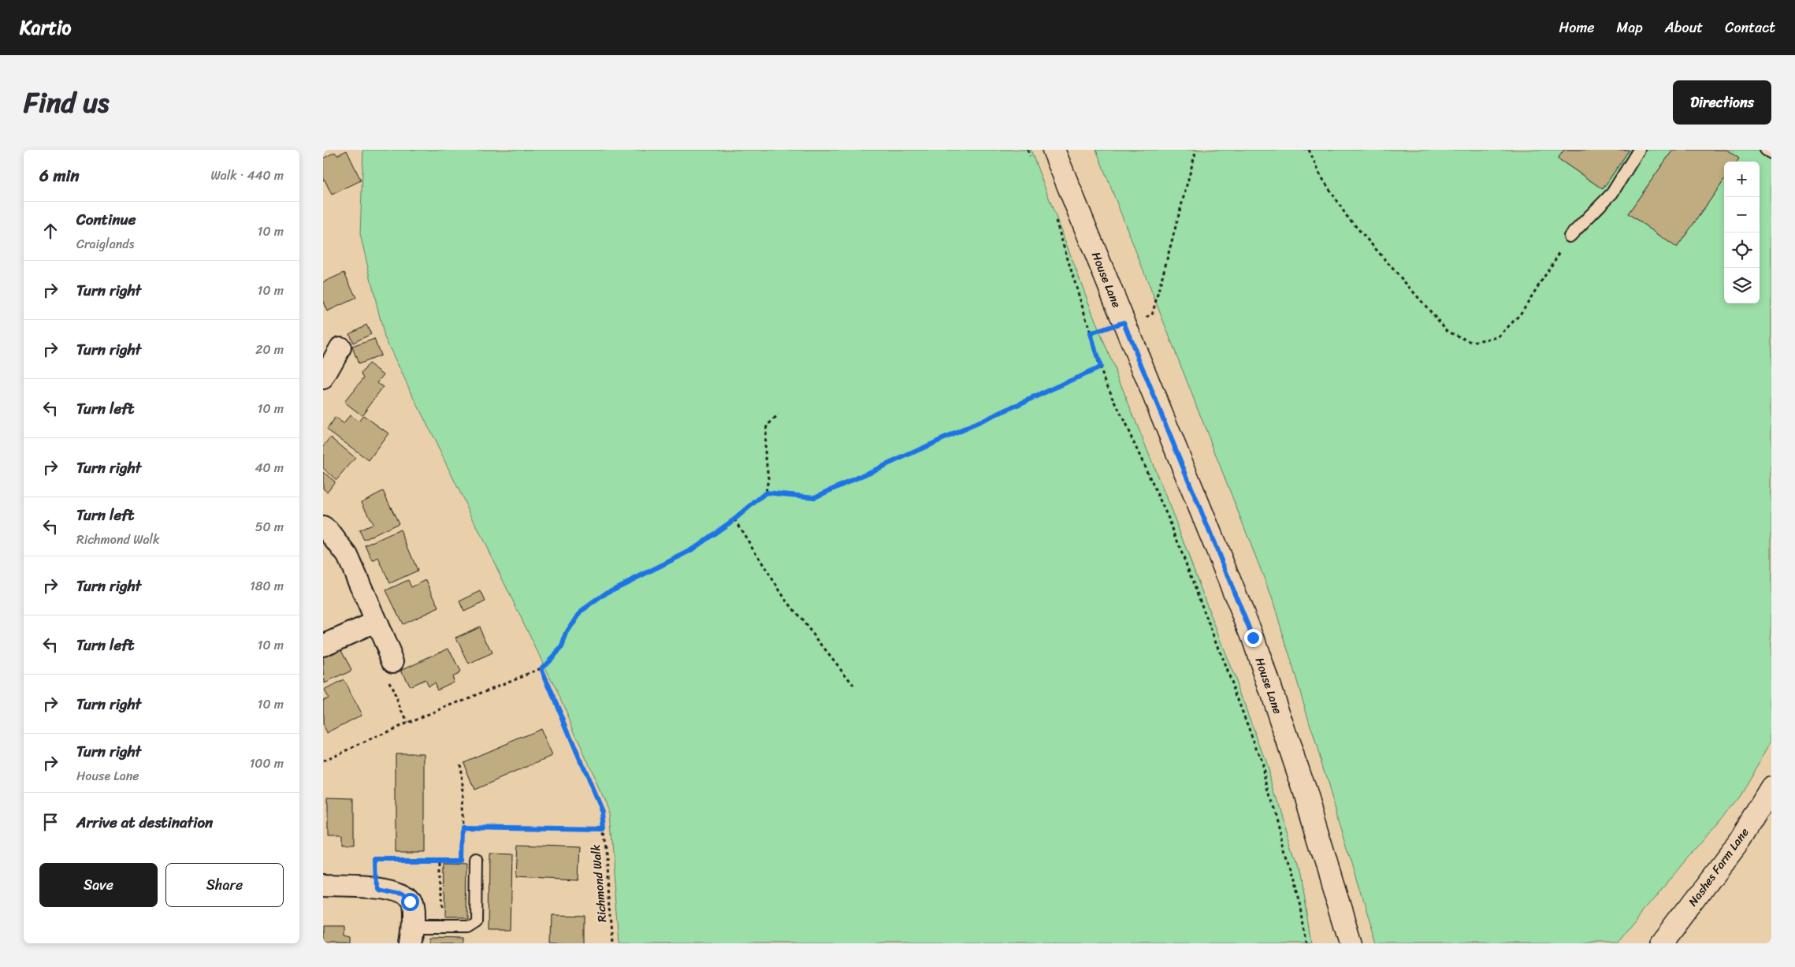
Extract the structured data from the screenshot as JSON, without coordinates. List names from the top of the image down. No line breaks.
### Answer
{"streets":{"street":["House Lane","Nashes Farm Lane"],"path":["Richmond Walk"]},"page":{"header":"Kartio","nav":["Home","Map","About","Contact"],"title":"Find us","buttons":["Directions",["Save","Share"]],"heading":["6 min","Walk · 440 m"],"map_buttons":["+","−"],"list":[["Continue","Craiglands","10 m"],["Turn right","10 m"],["Turn right","20 m"],["Turn left","10 m"],["Turn right","40 m"],["Turn left","Richmond Walk","50 m"],["Turn right","180 m"],["Turn left","10 m"],["Turn right","10 m"],["Turn right","House Lane","100 m"],"Arrive at destination"]}}
